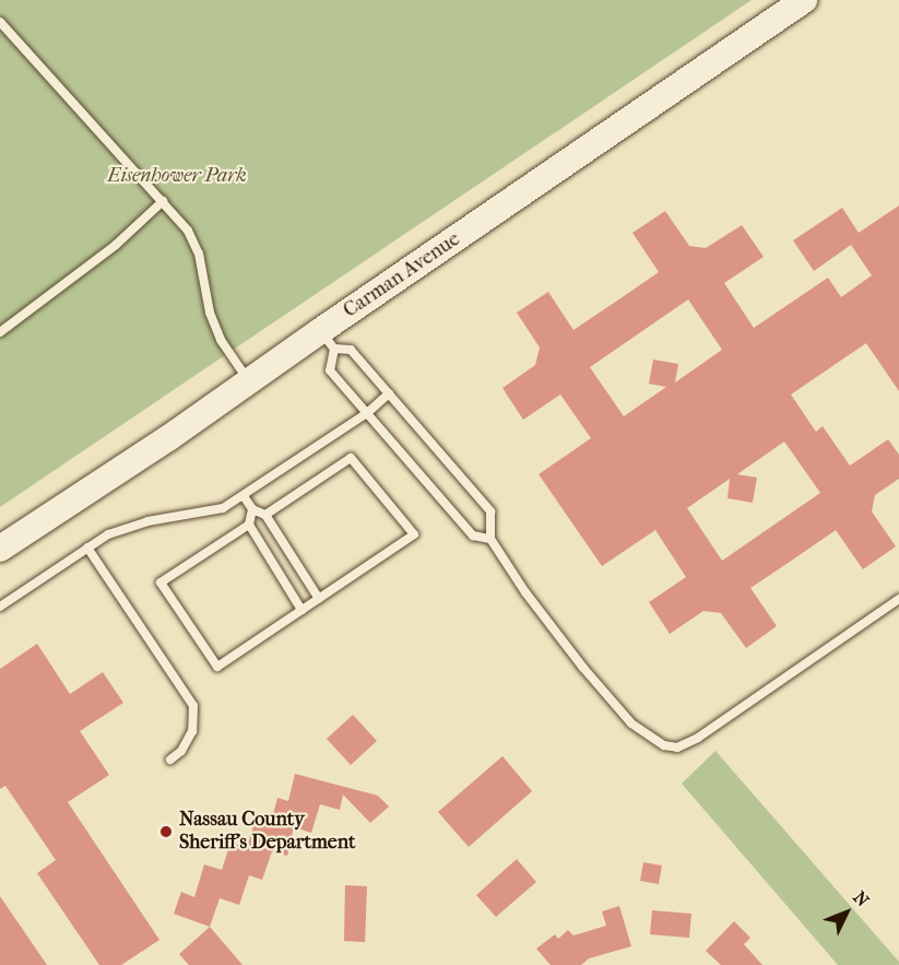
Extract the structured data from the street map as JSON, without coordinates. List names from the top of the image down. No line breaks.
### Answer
{"streets":{"main road":["Carman Avenue"]},"parks":["Eisenhower Park"],"places":["Nassau County Sheriff's Department"],"north":"top right"}
